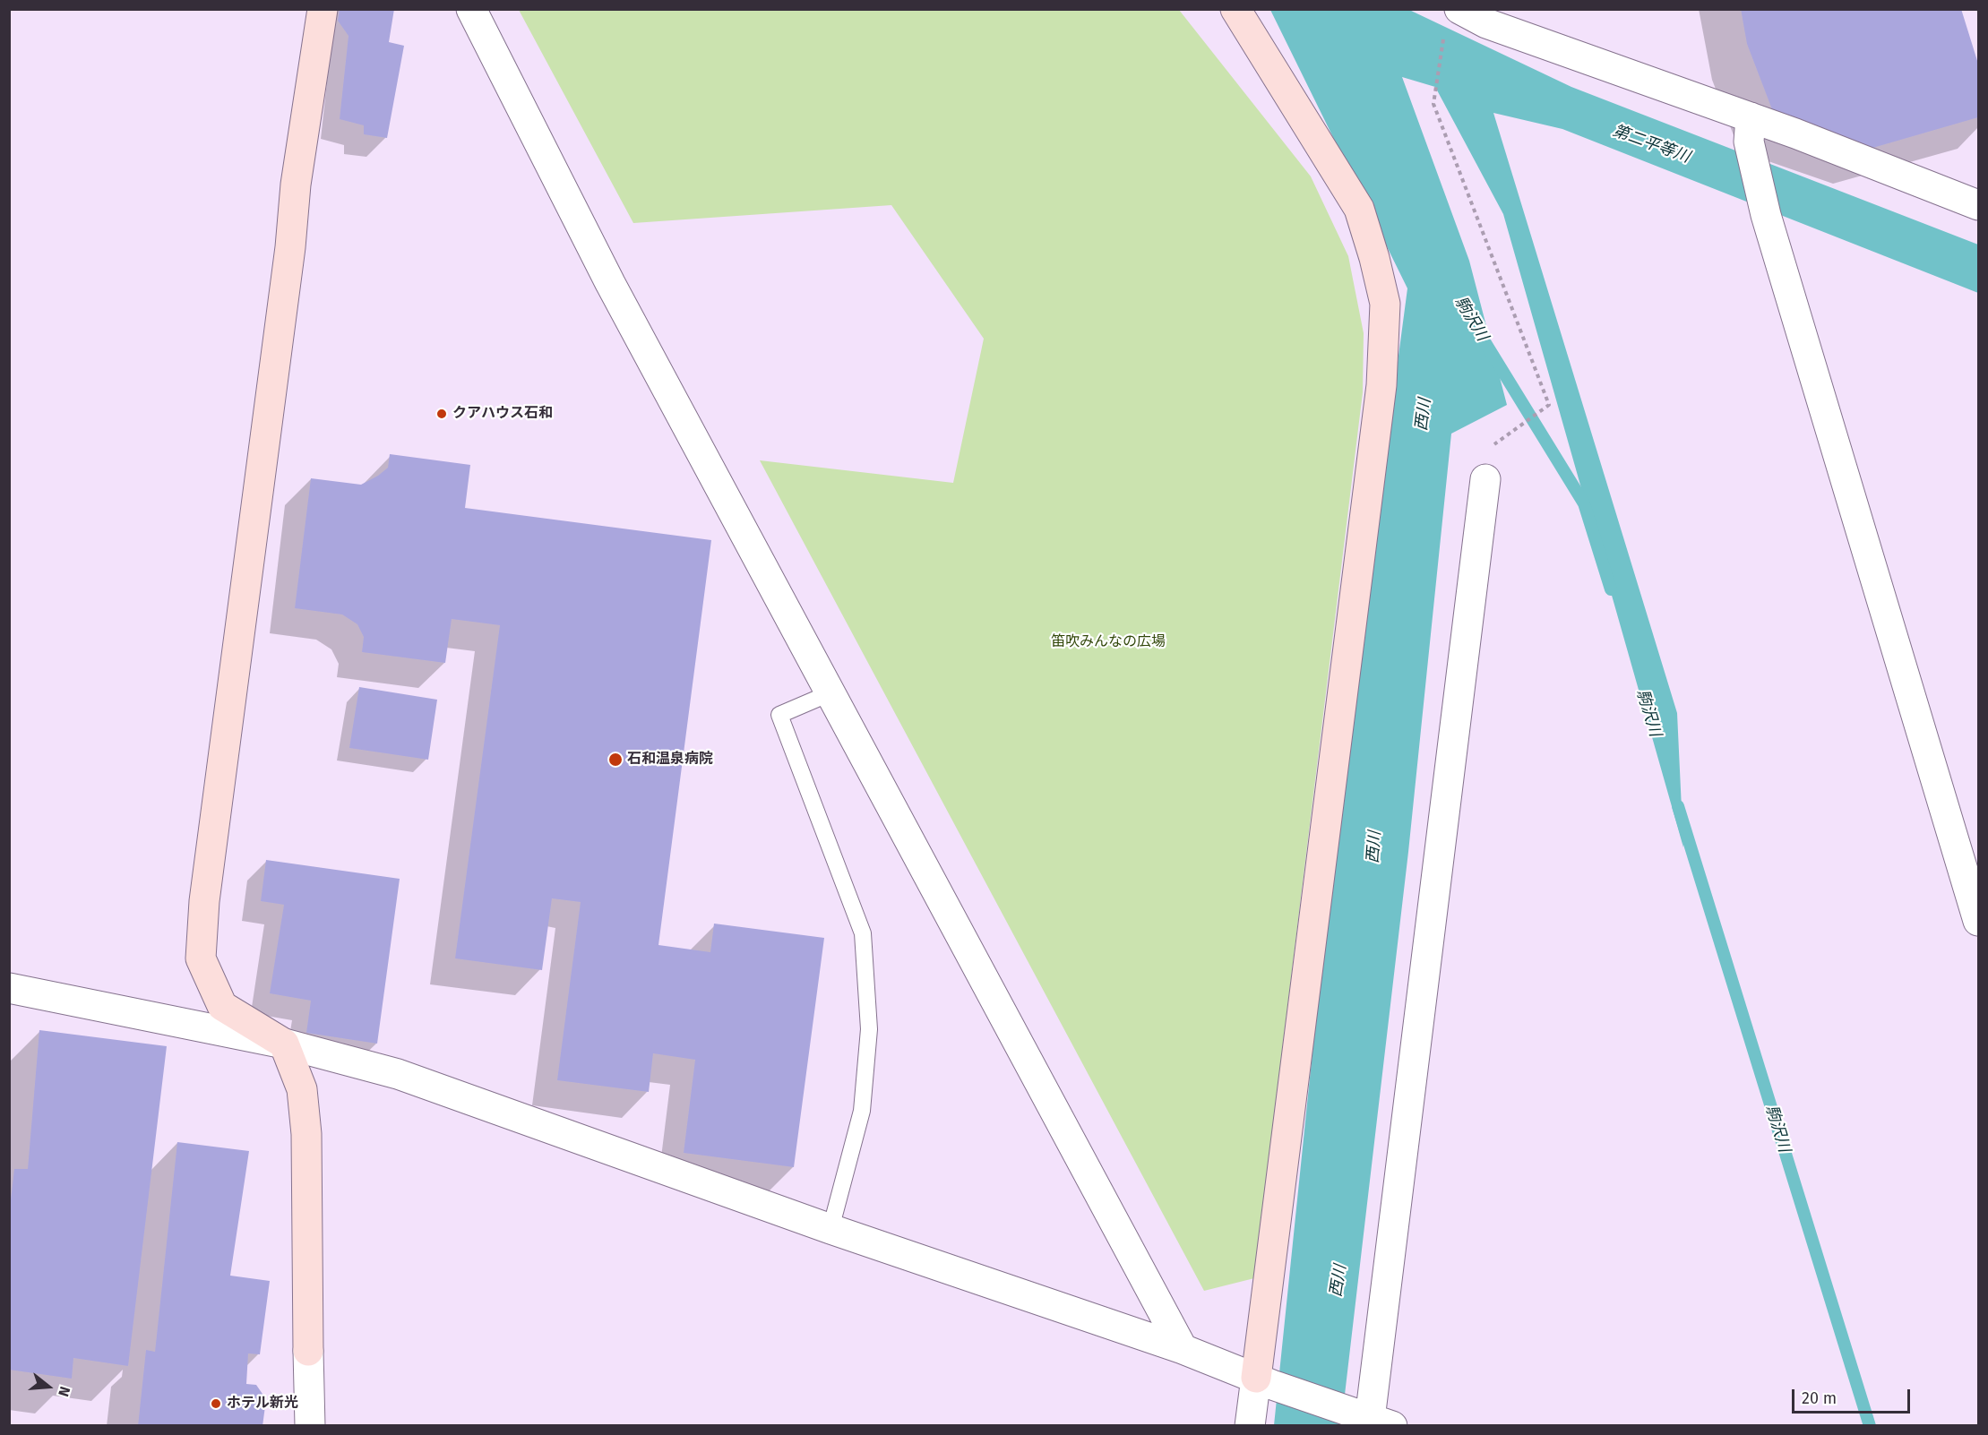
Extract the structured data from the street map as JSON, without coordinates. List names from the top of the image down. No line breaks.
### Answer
{"water":["第二平等川","駒沢川","西川"],"parks":["笛吹みんなの広場"],"places":["クアハウス石和","石和温泉病院","ホテル新光"],"scale_bar":"20 m","north":"right"}
